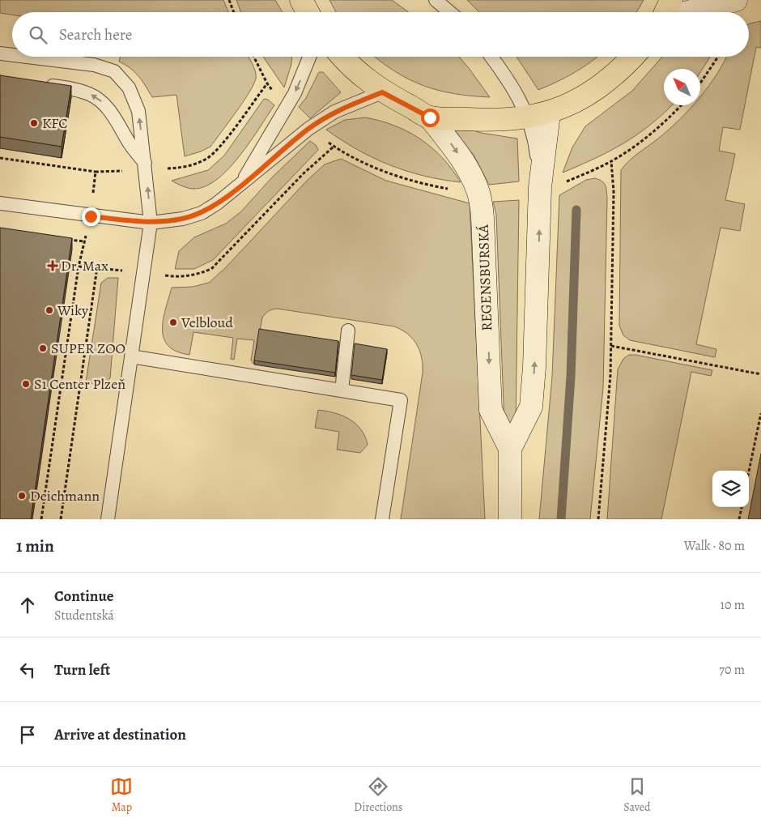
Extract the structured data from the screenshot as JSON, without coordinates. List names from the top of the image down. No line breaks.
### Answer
{"streets":{"main road":["REGENSBURSKÁ"]},"places":{"other":["KFC","Wiky","Velbloud","SUPER ZOO","S1 Center Plzeň","Deichmann"],"health":["Dr. Max"]},"north":"top left","page":{"search":"Search here","heading":["1 min","Walk · 80 m"],"list":[["Continue","Studentská","10 m"],["Turn left","70 m"],"Arrive at destination"],"nav":["Map","Directions","Saved"]}}
